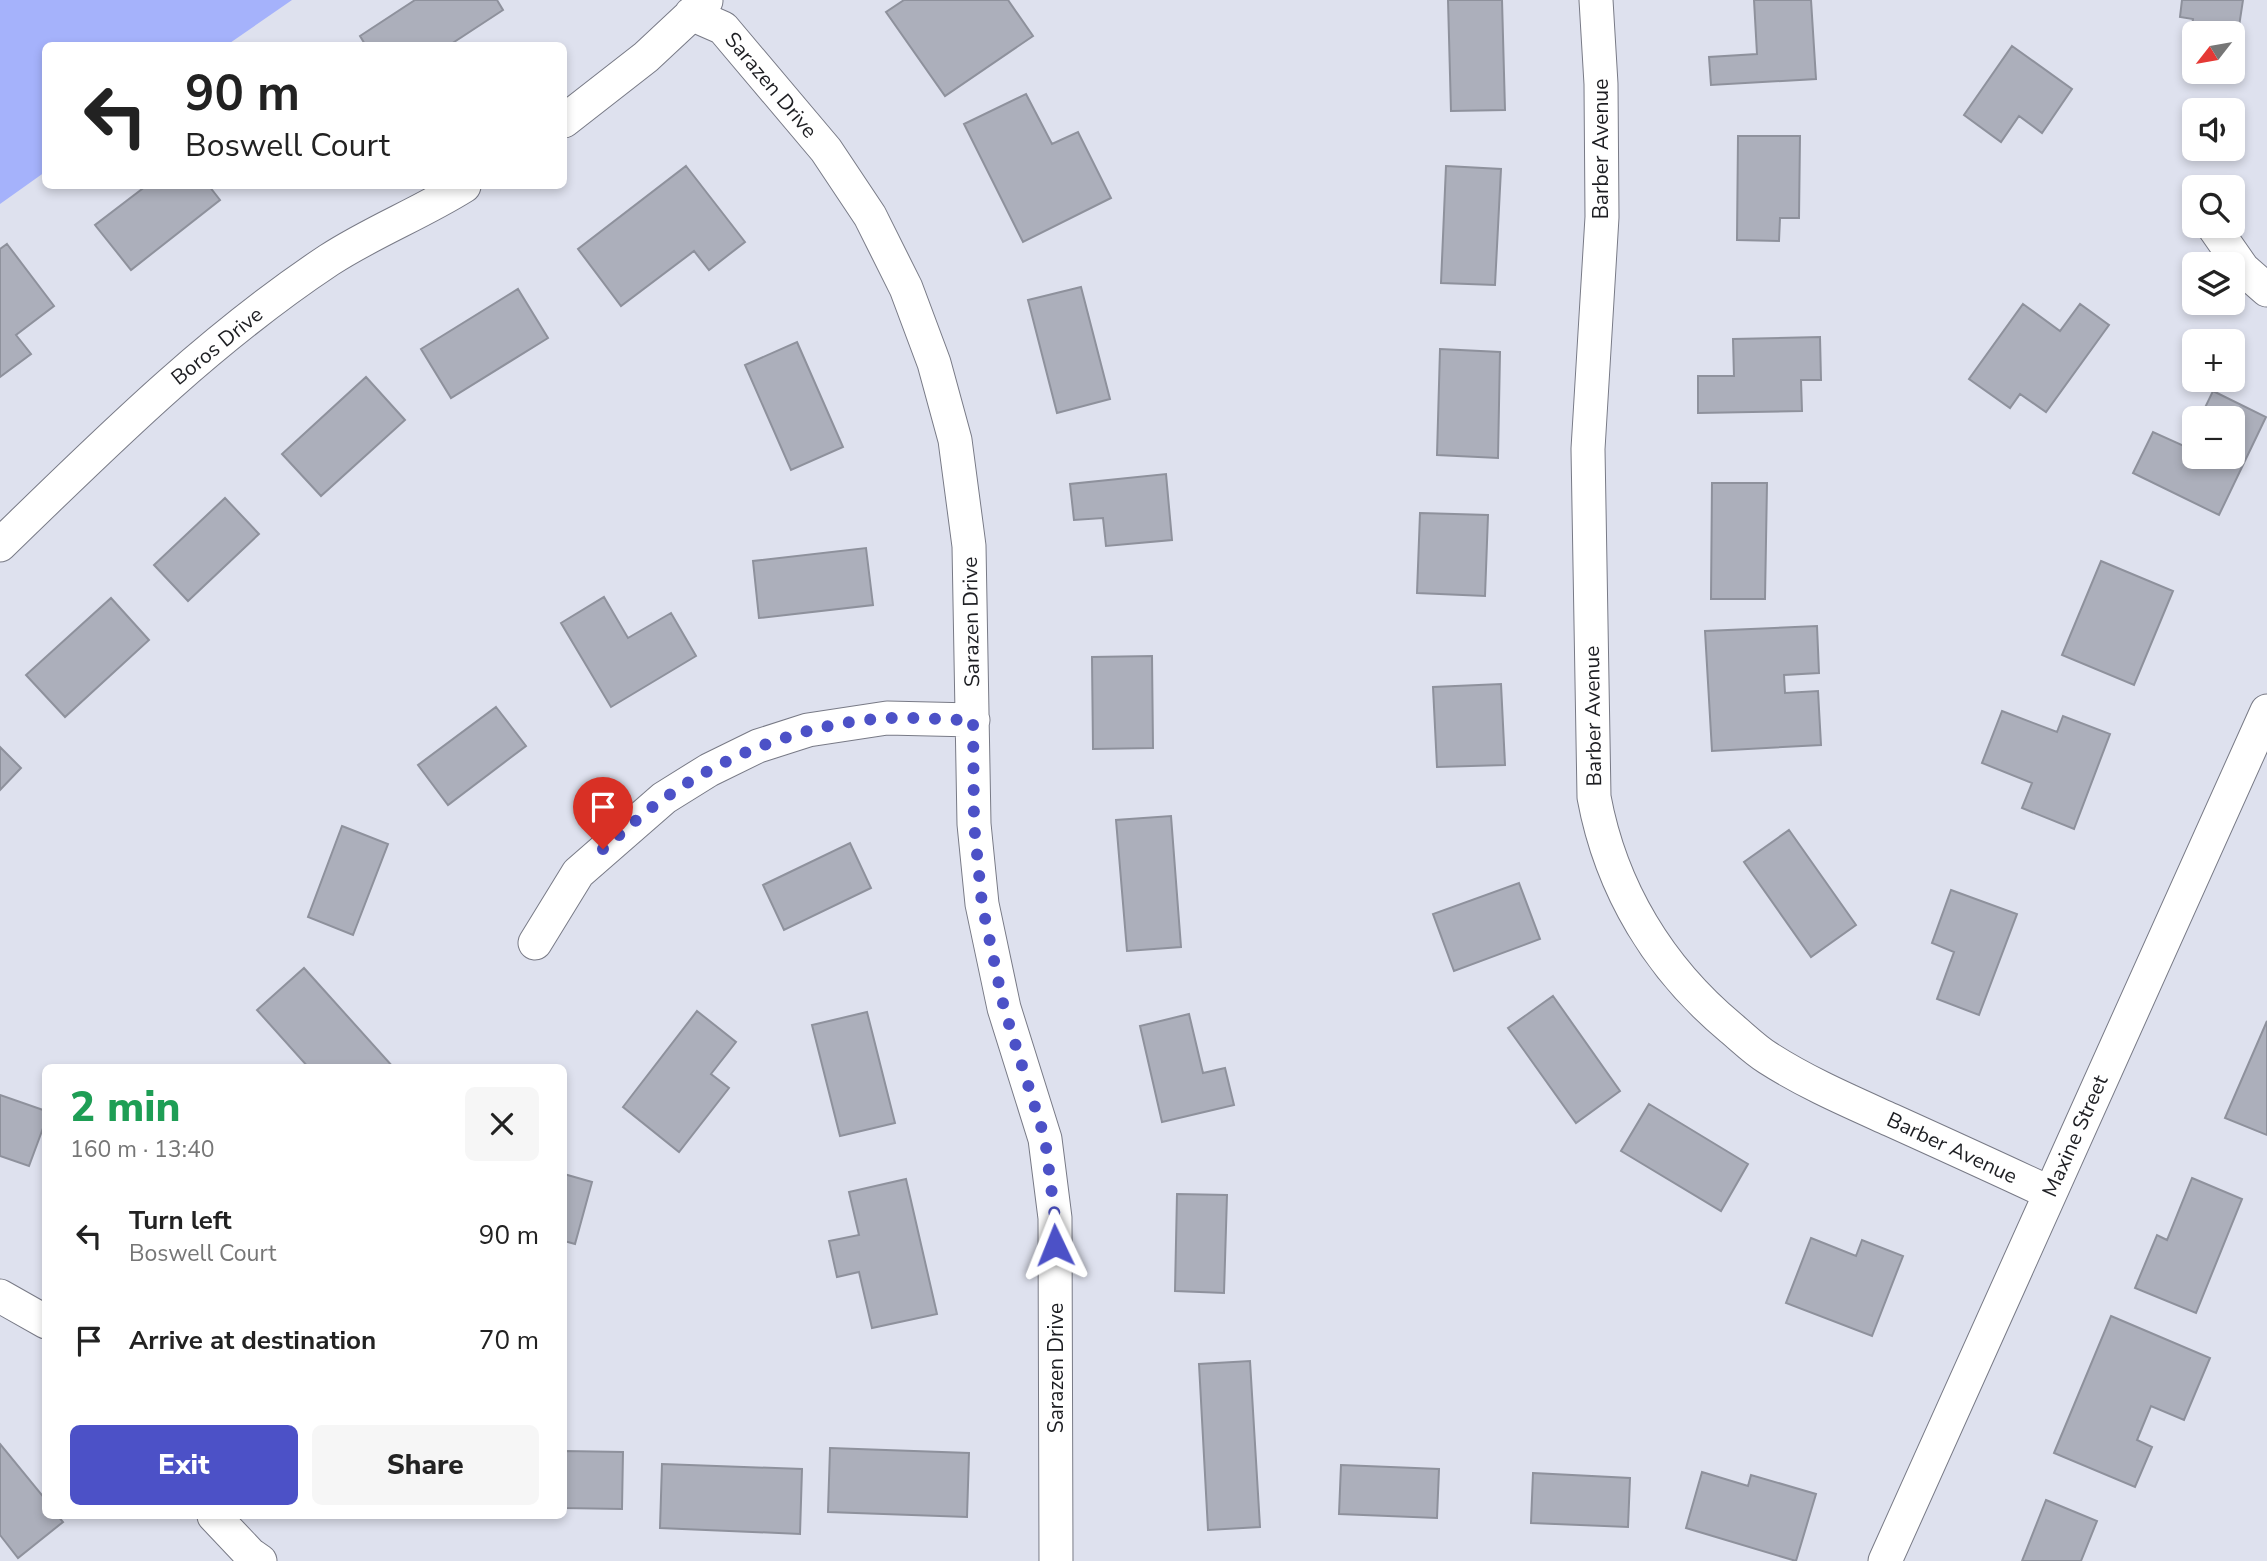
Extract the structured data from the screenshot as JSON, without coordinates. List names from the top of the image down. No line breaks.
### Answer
{"streets":{"street":["Sarazen Drive","Barber Avenue","Boros Drive","Maxine Street"]},"crossings":[["Barber Avenue","Maxine Street"]],"north":"bottom left","page":{"map_buttons":["+","−"],"turn":["90 m","Boswell Court"],"heading":["2 min","160 m · 13:40"],"list":[{"name":"Turn left","note":"Boswell Court","value":"90 m"},{"name":"Arrive at destination","value":"70 m"}],"buttons":["Exit","Share"]}}
